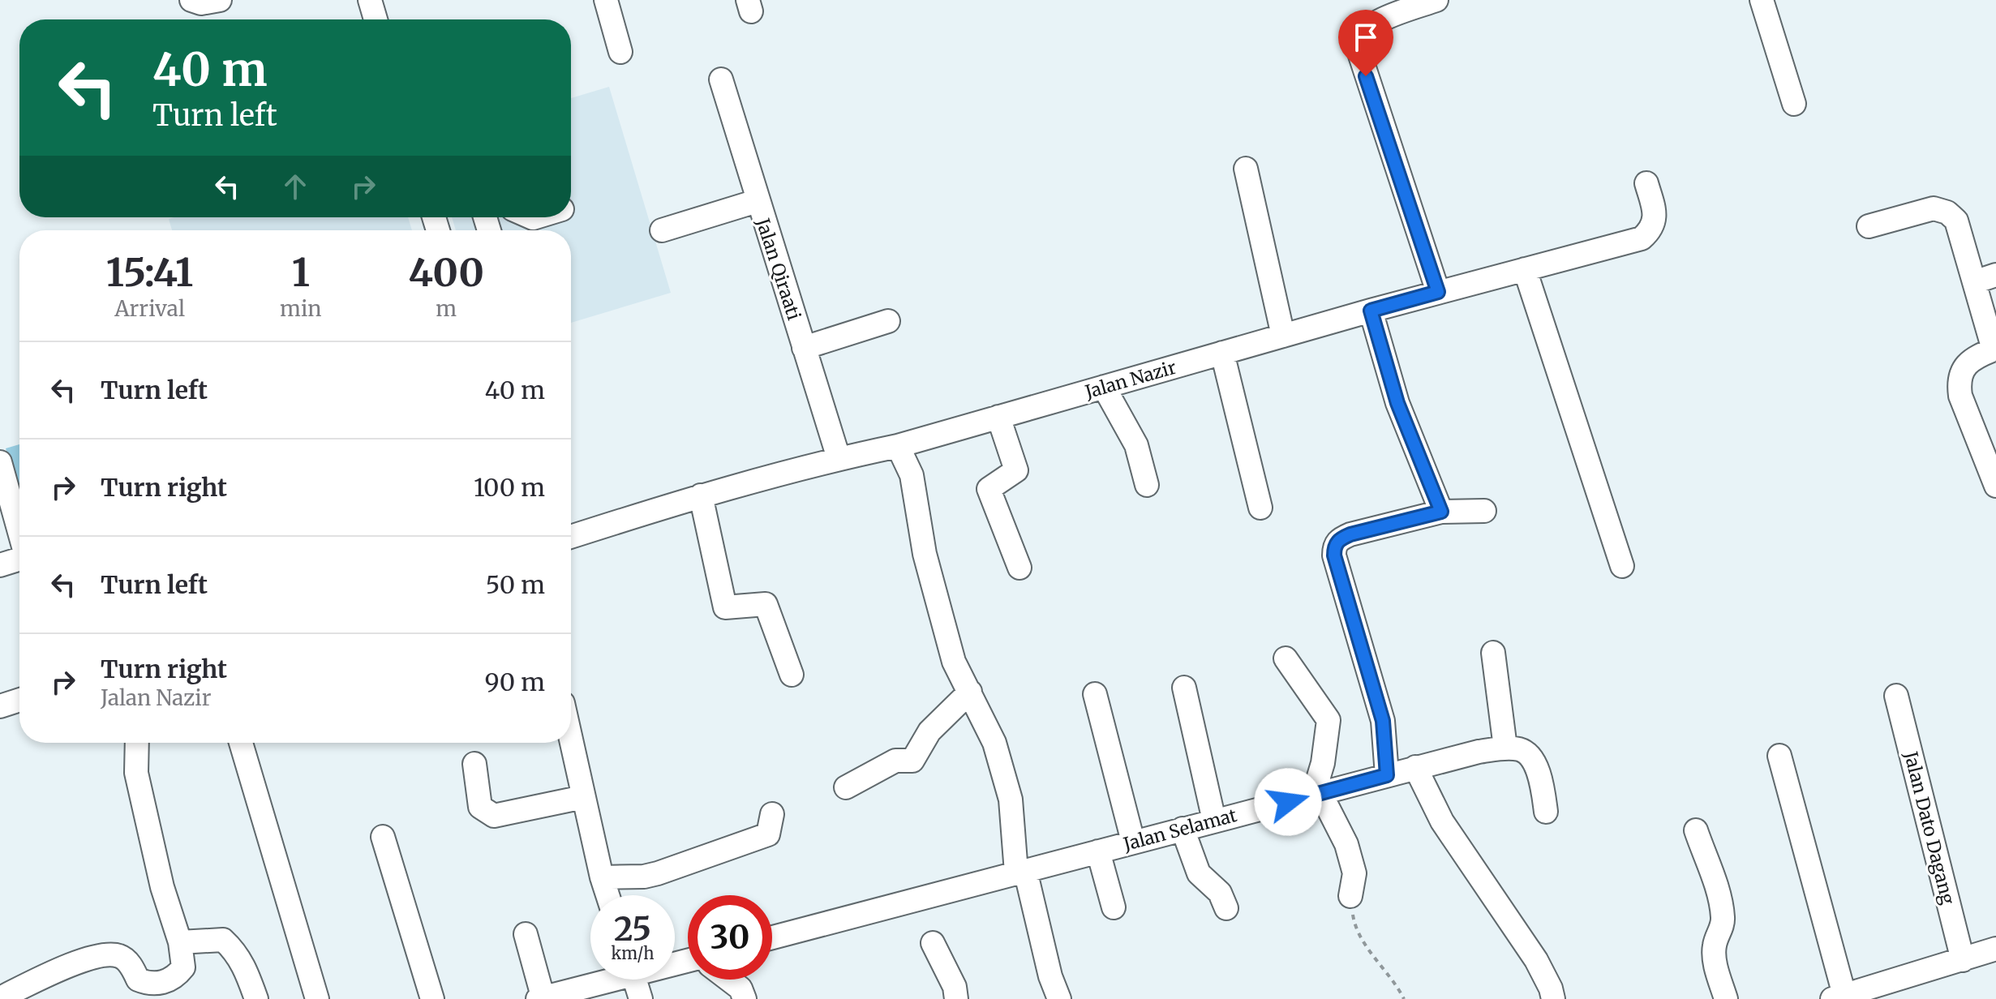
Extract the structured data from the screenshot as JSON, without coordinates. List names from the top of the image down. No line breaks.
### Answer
{"streets":{"street":["Jalan Qiraati","Jalan Nazir","Jalan Dato Dagang","Jalan Selamat"]},"crossings":[["Jalan Qiraati","Jalan Nazir"]],"page":{"turn":["40 m","Turn left"],"eta":["15:41","Arrival","1","min","400","m"],"list":[{"name":"Turn left","value":"40 m"},{"name":"Turn right","value":"100 m"},{"name":"Turn left","value":"50 m"},{"name":"Turn right","note":"Jalan Nazir","value":"90 m"}],"speed":"25 km/h","limit":"30"}}
